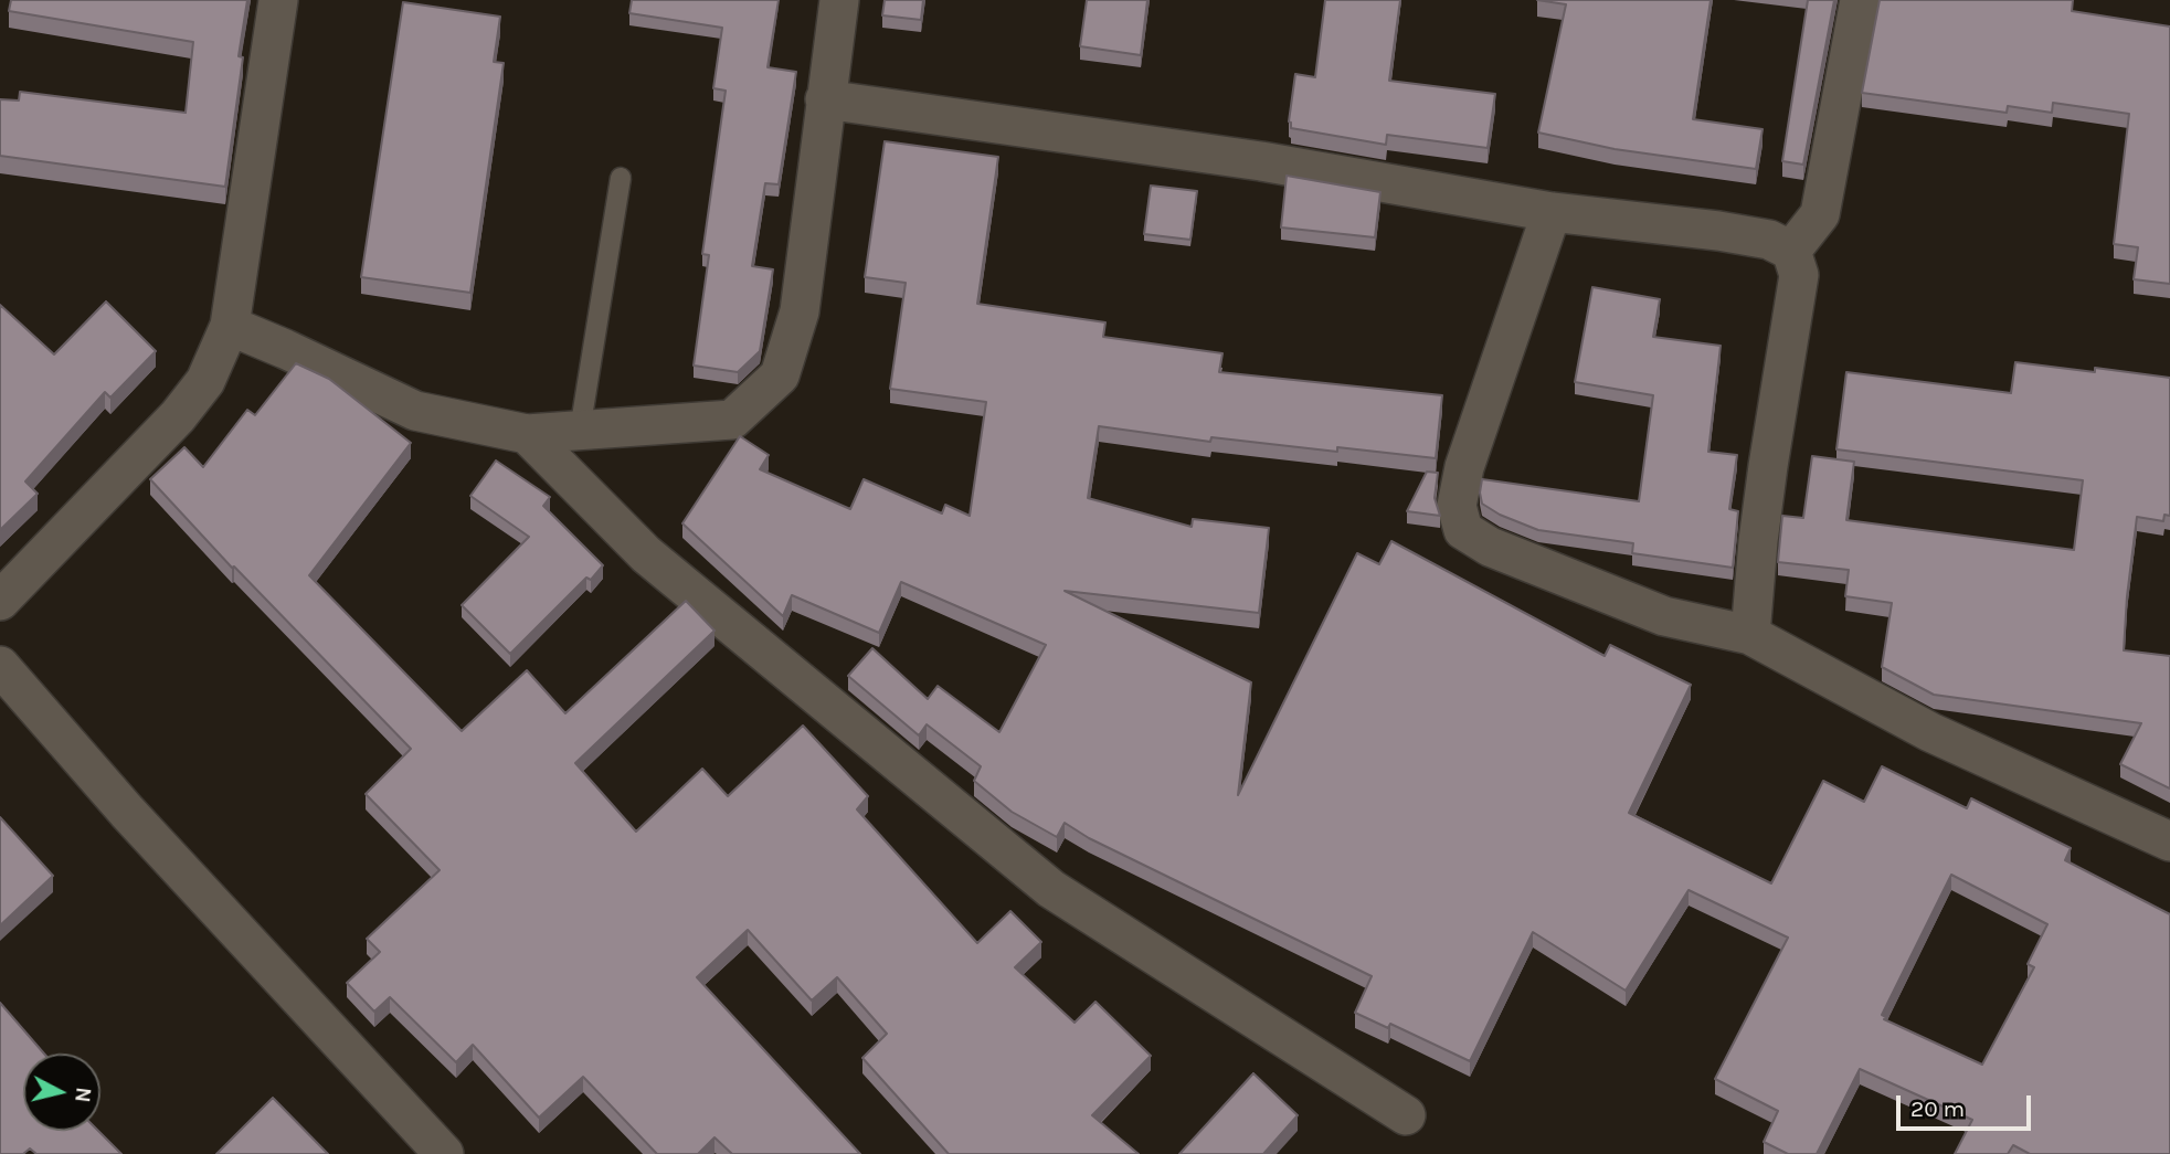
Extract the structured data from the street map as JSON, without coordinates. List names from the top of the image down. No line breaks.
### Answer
{"scale_bar":"20 m","north":"right"}
